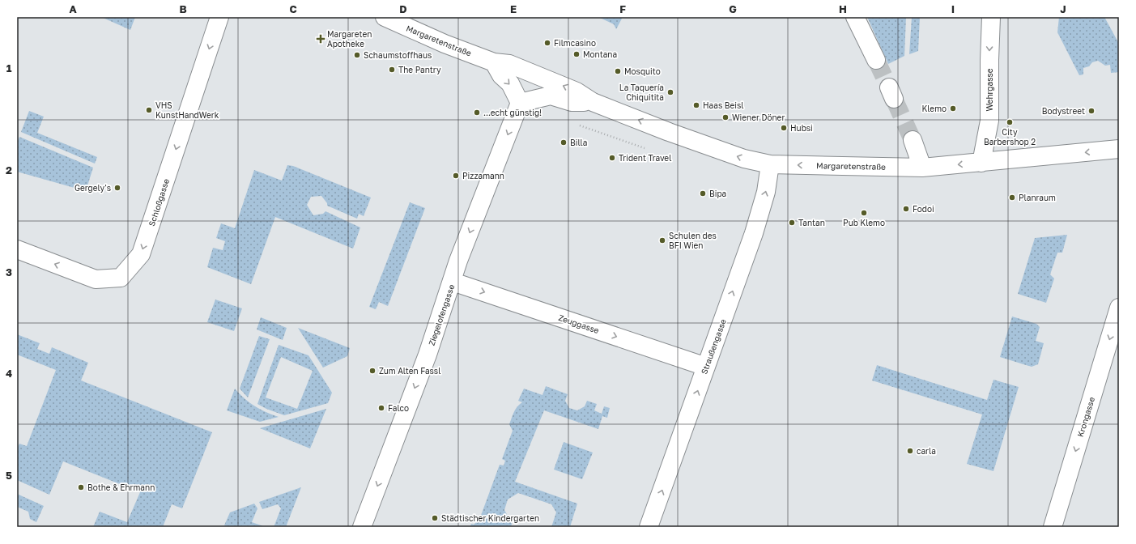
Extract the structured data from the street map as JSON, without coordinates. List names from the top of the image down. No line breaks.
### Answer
{"streets":{"street":["Margaretenstraße","Wehrgasse","Schloßgasse","Ziegelofengasse","Zeuggasse","Straußengasse","Krongasse"]},"crossings":[["Margaretenstraße","Wehrgasse"],["Margaretenstraße","Ziegelofengasse"],["Margaretenstraße","Straußengasse"],["Ziegelofengasse","Zeuggasse"],["Zeuggasse","Straußengasse"]],"one_way":["Margaretenstraße","Wehrgasse","Ziegelofengasse","Zeuggasse","Straußengasse","Krongasse"],"places":{"health":["Margareten Apotheke"],"other":["Filmcasino","Montana","Schaumstoffhaus","The Pantry","Mosquito","La Taquería Chiquitita","Haas Beisl","Klemo","VHS KunstHandWerk","Bodystreet","...echt günstig!","Wiener Döner","City Barbershop 2","Hubsi","Billa","Trident Travel","Pizzamann","Gergely's","Bipa","Planraum","Fodoi","Pub Klemo","Tantan","Schulen des BFI Wien","Zum Alten Fassl","Falco","carla","Bothe & Ehrmann","Städtischer Kindergarten"]},"grid":{"columns":["A","B","C","D","E","F","G","H","I","J"],"rows":["1","2","3","4","5"]}}
